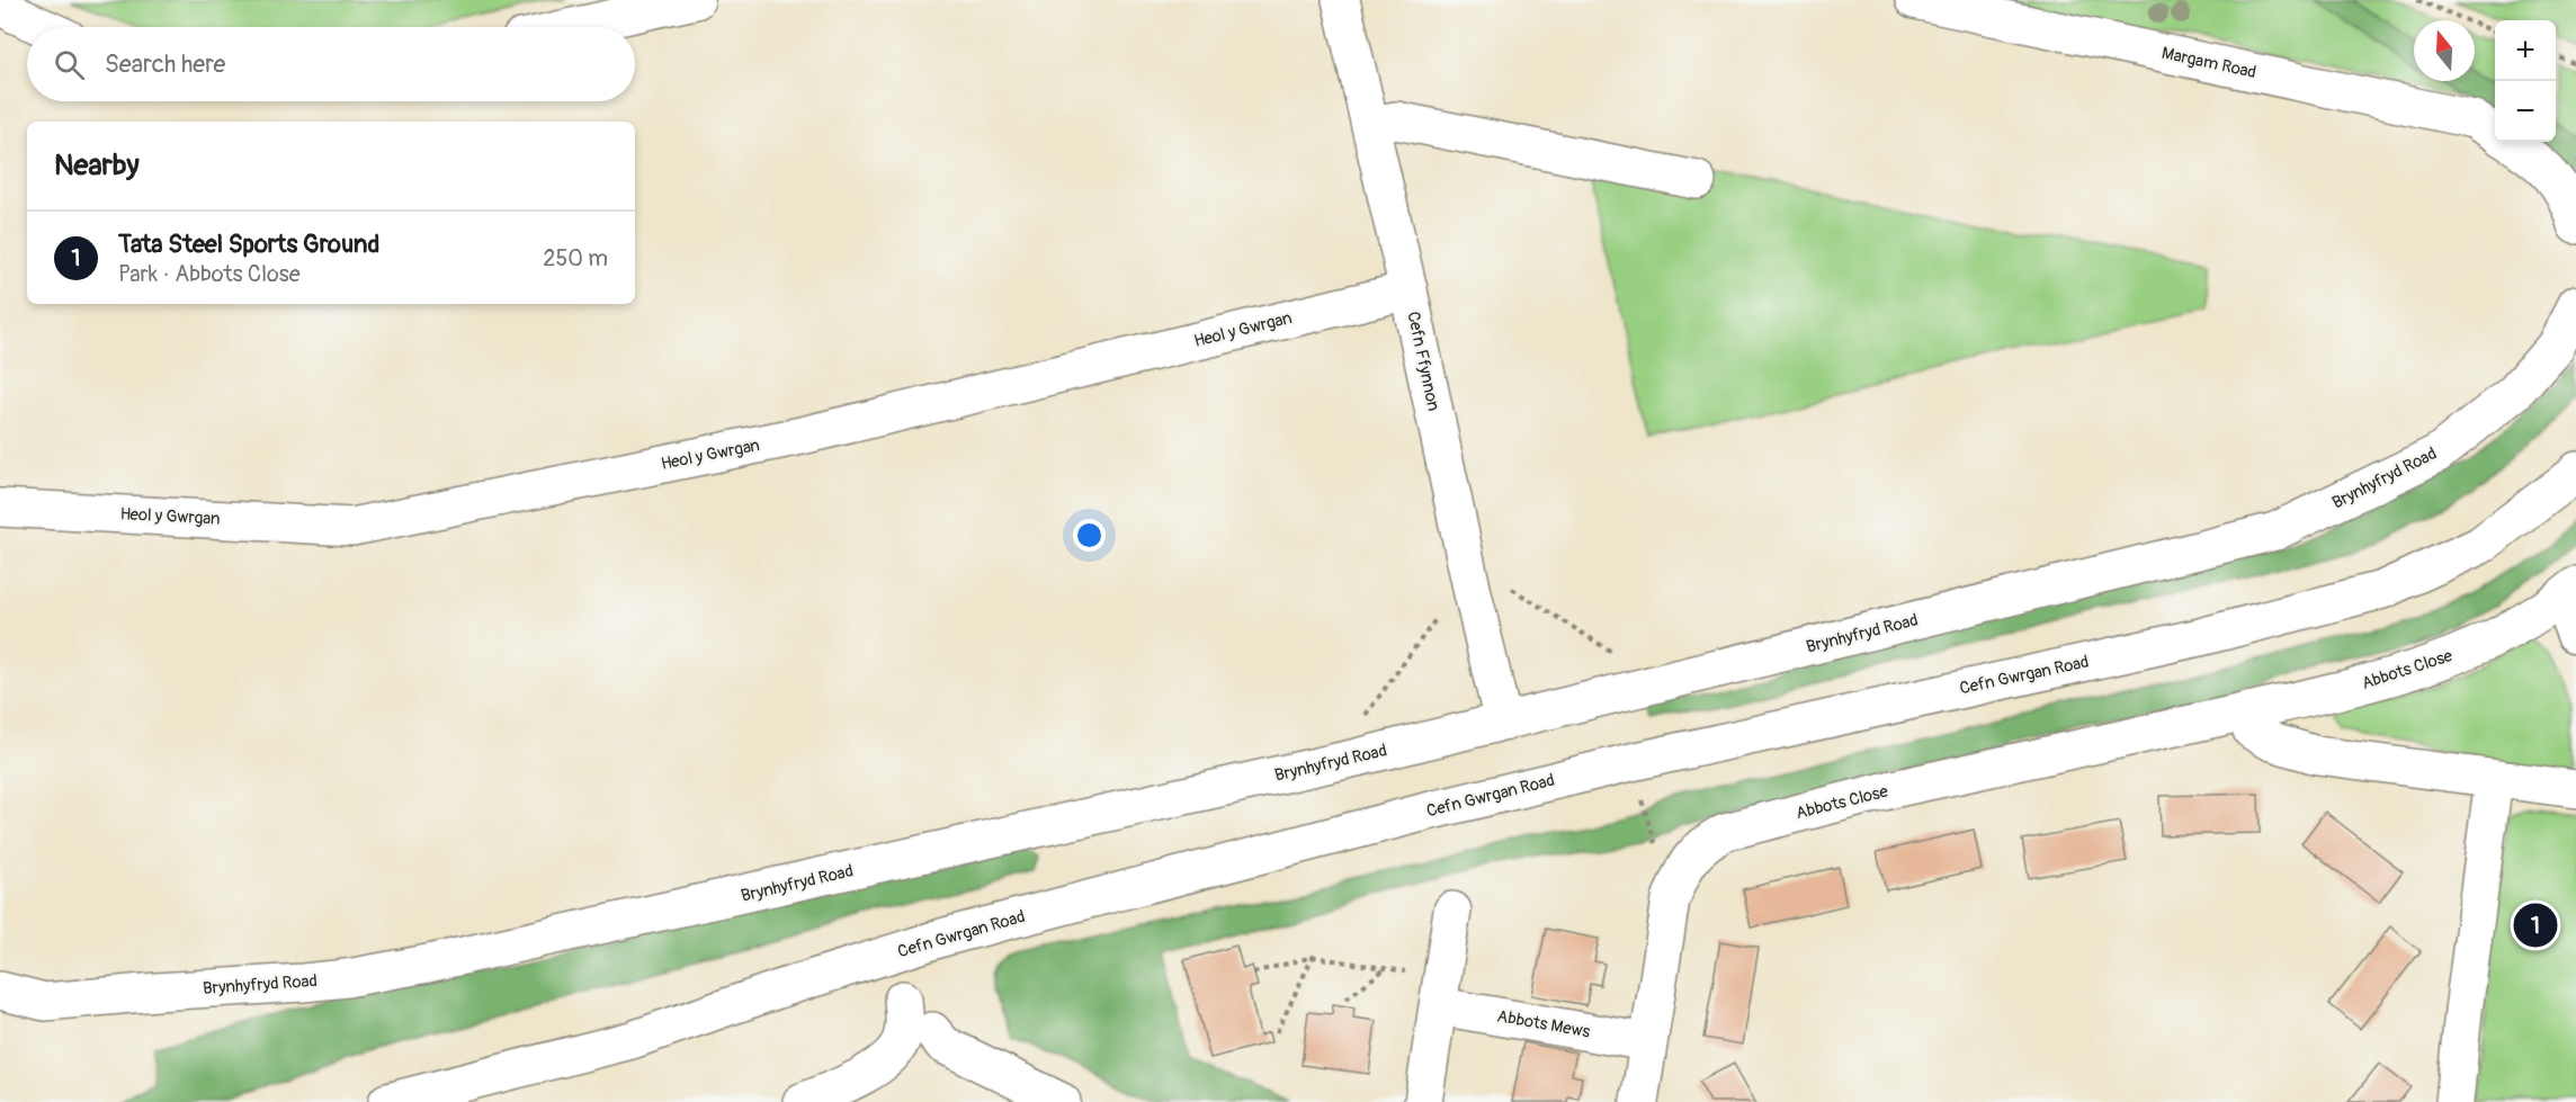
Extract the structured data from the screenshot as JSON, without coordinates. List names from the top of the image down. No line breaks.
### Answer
{"streets":{"street":["Margam Road","Heol y Gwrgan","Cefn Ffynnon","Brynhyfryd Road","Abbots Close","Cefn Gwrgan Road","Abbots Mews"]},"crossings":[["Heol y Gwrgan","Cefn Ffynnon"],["Cefn Ffynnon","Brynhyfryd Road"],["Abbots Close","Abbots Mews"]],"north":"top","page":{"map_buttons":["+","−"],"search":"Search here","heading":"Nearby","list":[{"mark":"1","name":"Tata Steel Sports Ground","note":"Park · Abbots Close","value":"250 m"}],"pins":"1"}}
